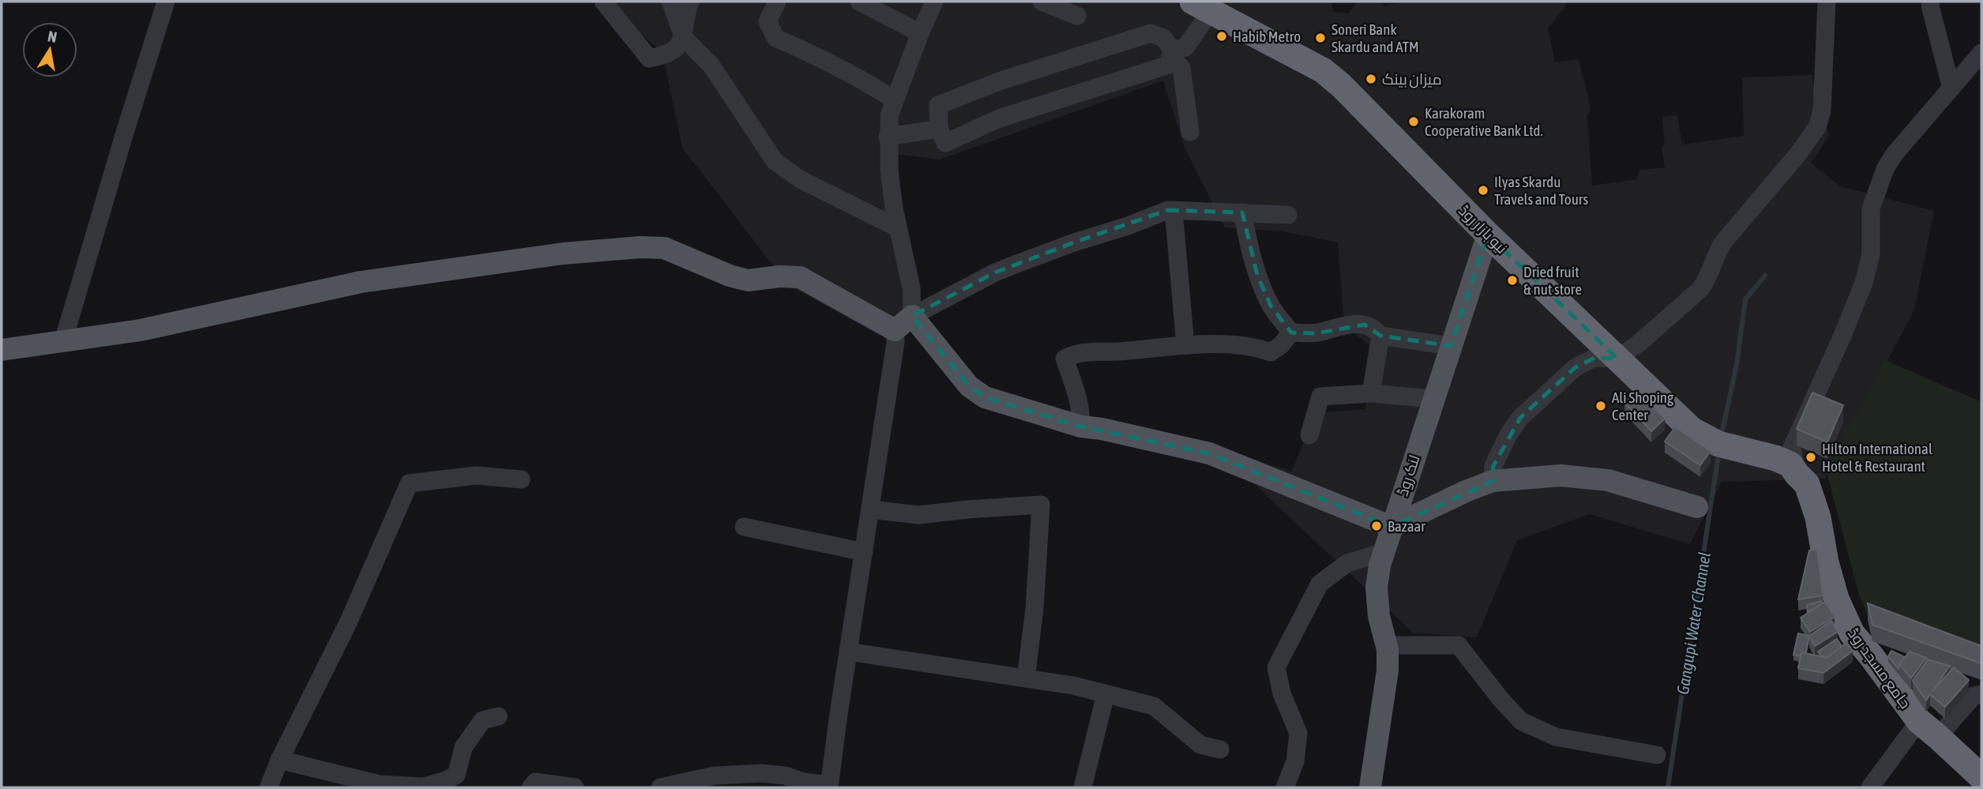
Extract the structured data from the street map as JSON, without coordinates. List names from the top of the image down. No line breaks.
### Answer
{"streets":{"highway":["نیو بازار روڈ","جامع مسجد روڈ"],"main road":["لنک روڈ"]},"crossings":[["نیو بازار روڈ","لنک روڈ"],["نیو بازار روڈ","جامع مسجد روڈ"]],"water":["Gangupi Water Channel"],"places":["Habib Metro","Soneri Bank Skardu and ATM","میزان بینک","Karakoram Cooperative Bank Ltd.","Ilyas Skardu Travels and Tours","Dried fruit & nut store","Ali Shoping Center","Hilton International Hotel & Restaurant","Bazaar"],"north":"top"}
